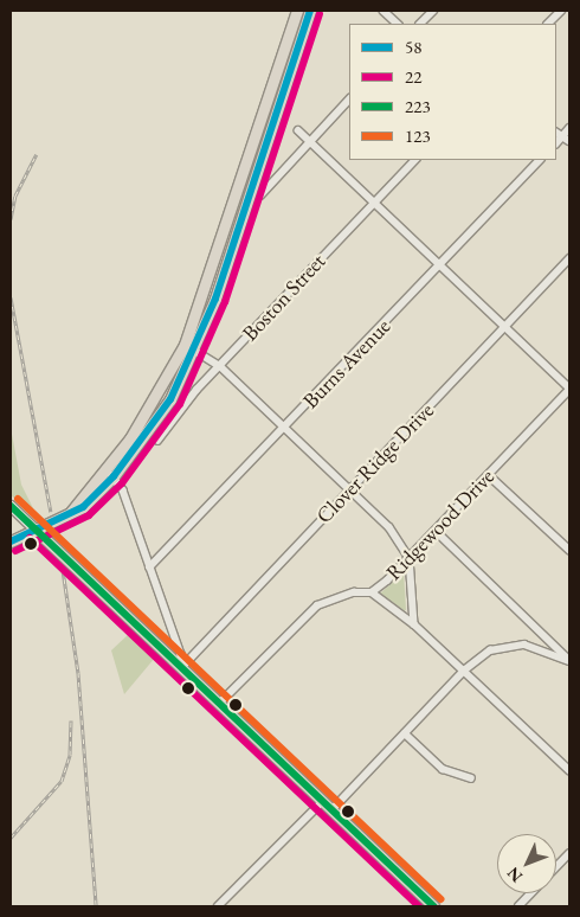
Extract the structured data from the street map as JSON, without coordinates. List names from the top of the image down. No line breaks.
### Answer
{"streets":{"street":["Boston Street","Burns Avenue","Clover Ridge Drive","Ridgewood Drive"]},"lines":["transit line 58","transit line 22","transit line 123","transit line 223"],"legend":["58","22","223","123"],"north":"bottom left"}
